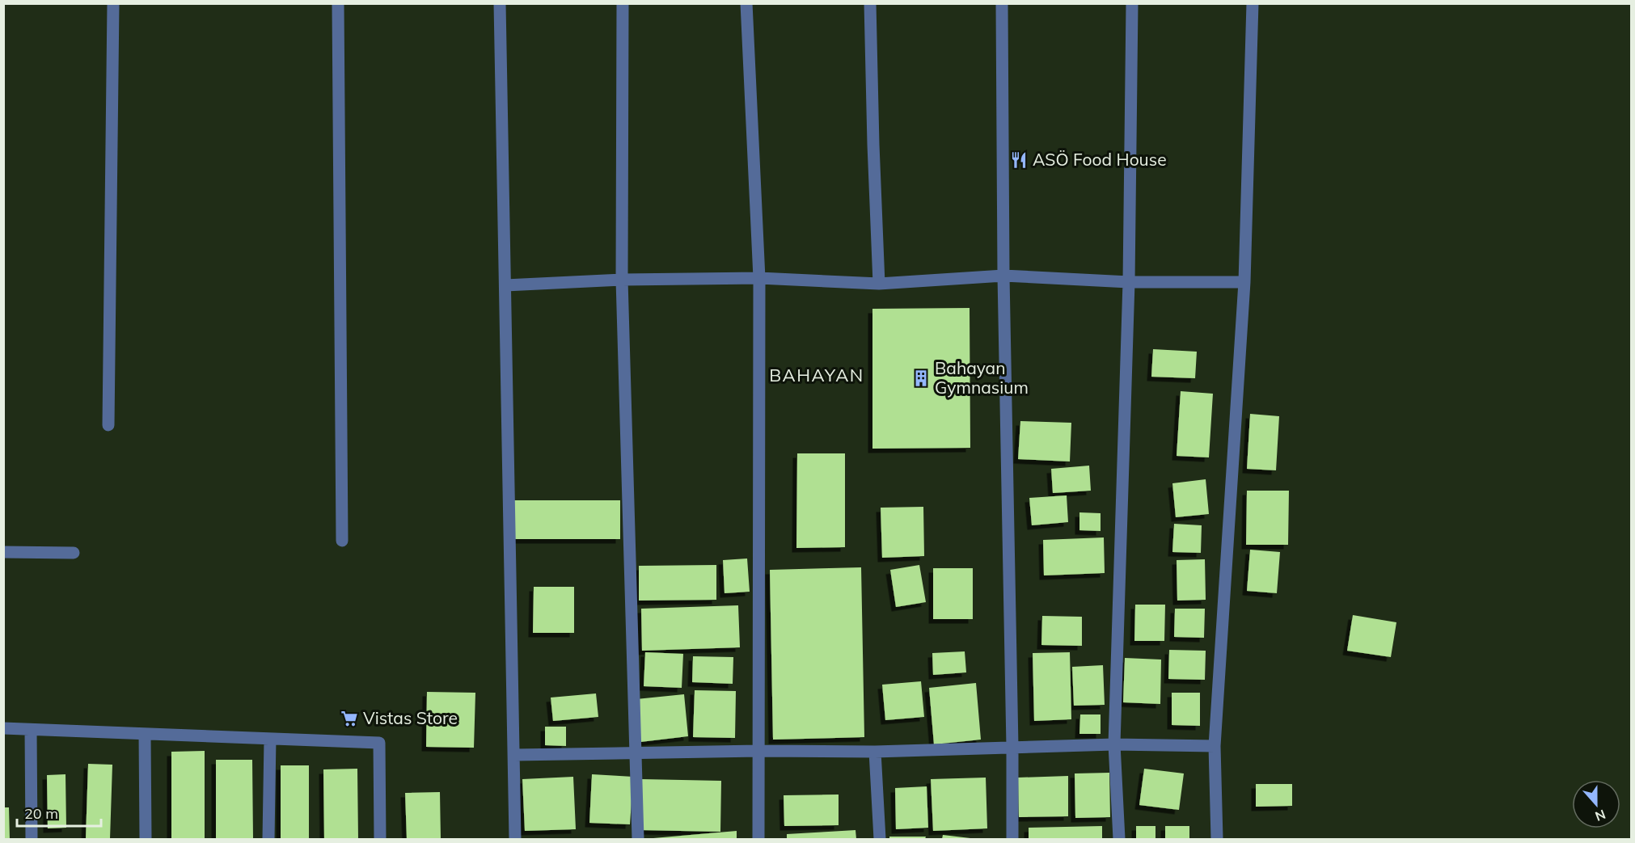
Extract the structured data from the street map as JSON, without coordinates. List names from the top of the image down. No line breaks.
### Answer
{"districts":["BAHAYAN"],"places":{"restaurant":["ASÖ Food House"],"building":["Bahayan Gymnasium"],"supermarket":["Vistas Store"]},"scale_bar":"20 m","north":"bottom"}
